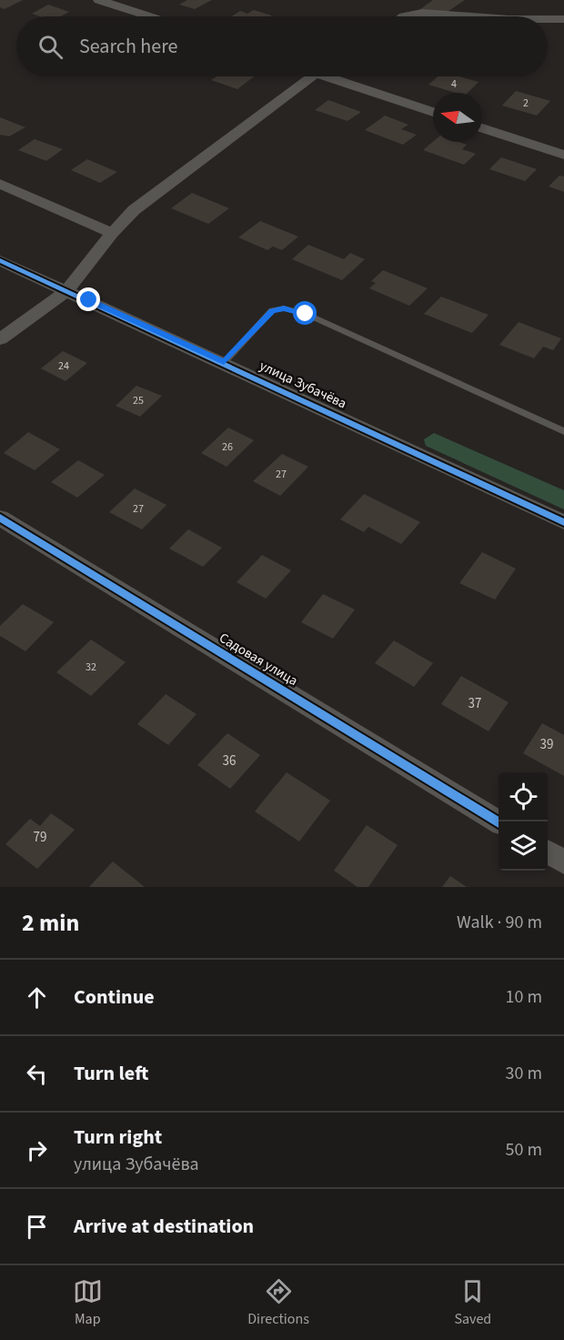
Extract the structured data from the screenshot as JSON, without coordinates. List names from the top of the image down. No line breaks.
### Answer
{"streets":{"street":["улица Зубачёва","Садовая улица"]},"house_numbers":["4","2","24","25","26","27","27","32","37","39","36","79"],"north":"left","page":{"search":"Search here","heading":["2 min","Walk · 90 m"],"list":[["Continue","10 m"],["Turn left","30 m"],["Turn right","улица Зубачёва","50 m"],"Arrive at destination"],"nav":["Map","Directions","Saved"]}}
